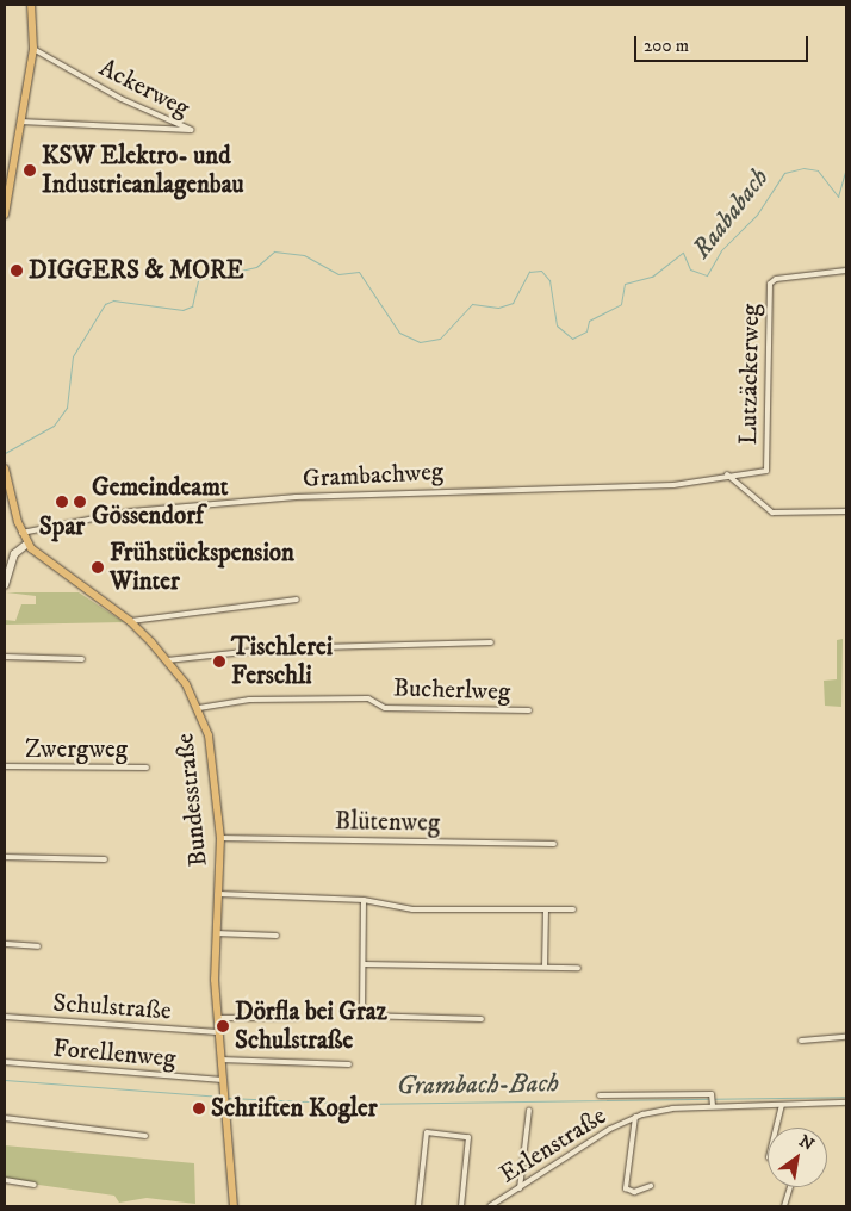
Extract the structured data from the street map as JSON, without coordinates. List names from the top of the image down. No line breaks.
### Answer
{"streets":{"main road":["Bundesstraße"],"street":["Ackerweg","Lutzäckerweg","Grambachweg","Bucherlweg","Zwergweg","Blütenweg","Schulstraße","Forellenweg","Erlenstraße"]},"crossings":[["Lutzäckerweg","Grambachweg"],["Grambachweg","Bundesstraße"],["Bucherlweg","Bundesstraße"],["Bundesstraße","Blütenweg"],["Bundesstraße","Schulstraße"],["Bundesstraße","Forellenweg"]],"water":["Raababach","Grambach-Bach"],"places":["KSW Elektro- und Industrieanlagenbau","DIGGERS & MORE","Spar","Gemeindeamt Gössendorf","Frühstückspension Winter","Tischlerei Ferschli","Dörfla bei Graz Schulstraße","Schriften Kogler"],"scale_bar":"200 m","north":"top right"}
